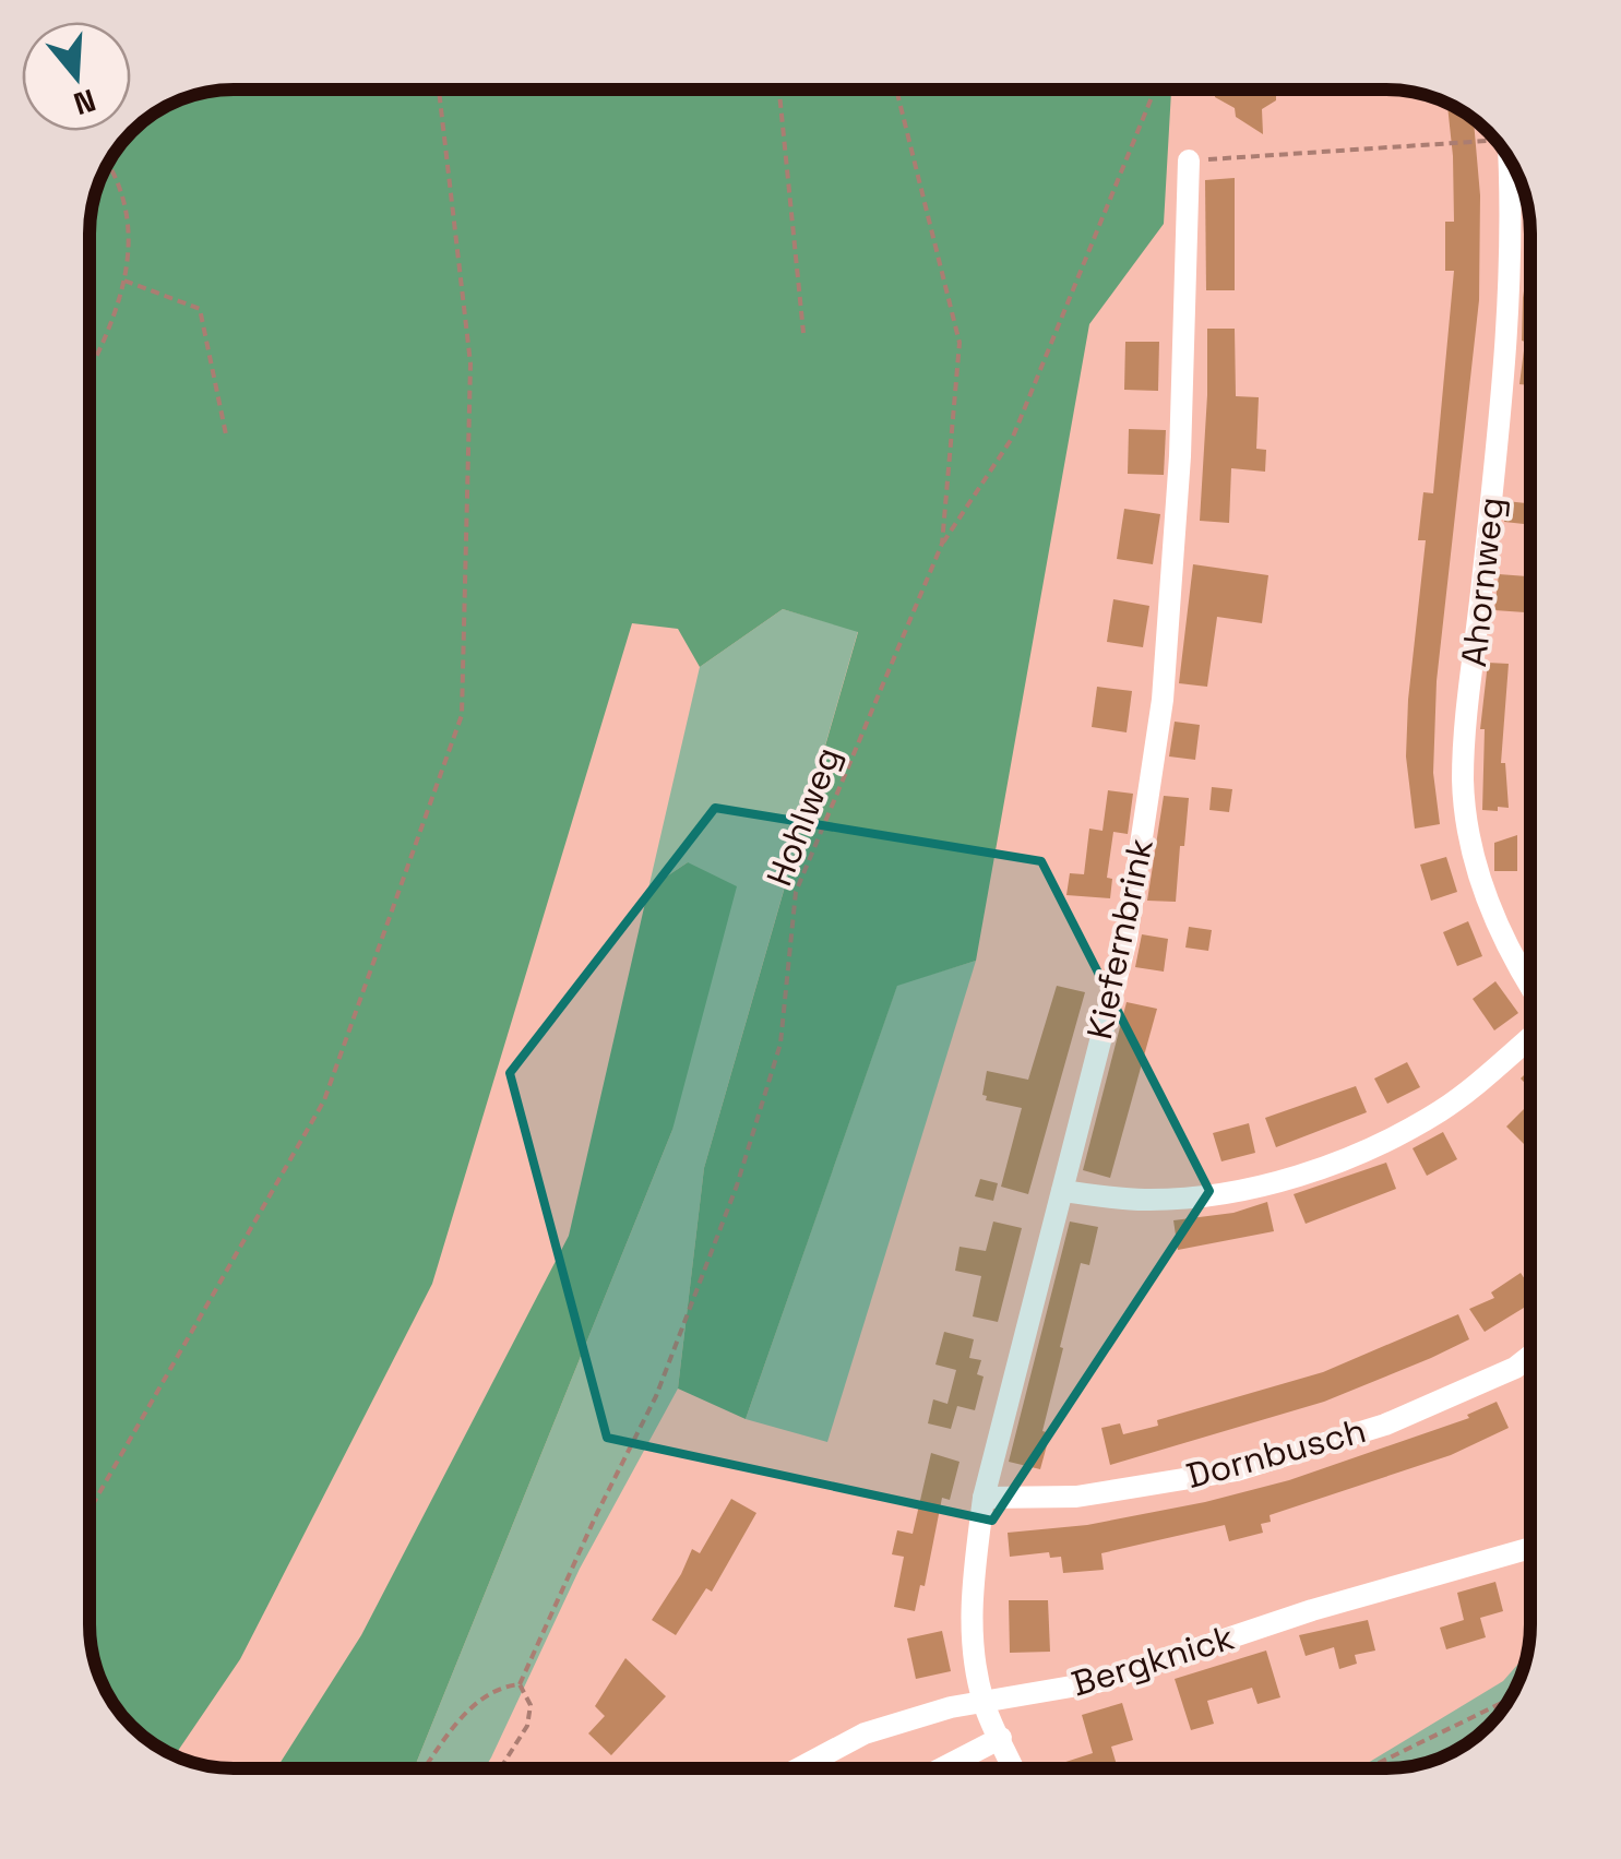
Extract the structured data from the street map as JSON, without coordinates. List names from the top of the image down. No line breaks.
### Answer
{"streets":{"street":["Ahornweg","Kiefernbrink","Dornbusch","Bergknick"],"path":["Hohlweg"]},"crossings":[["Kiefernbrink","Dornbusch"],["Kiefernbrink","Bergknick"]],"north":"bottom"}
